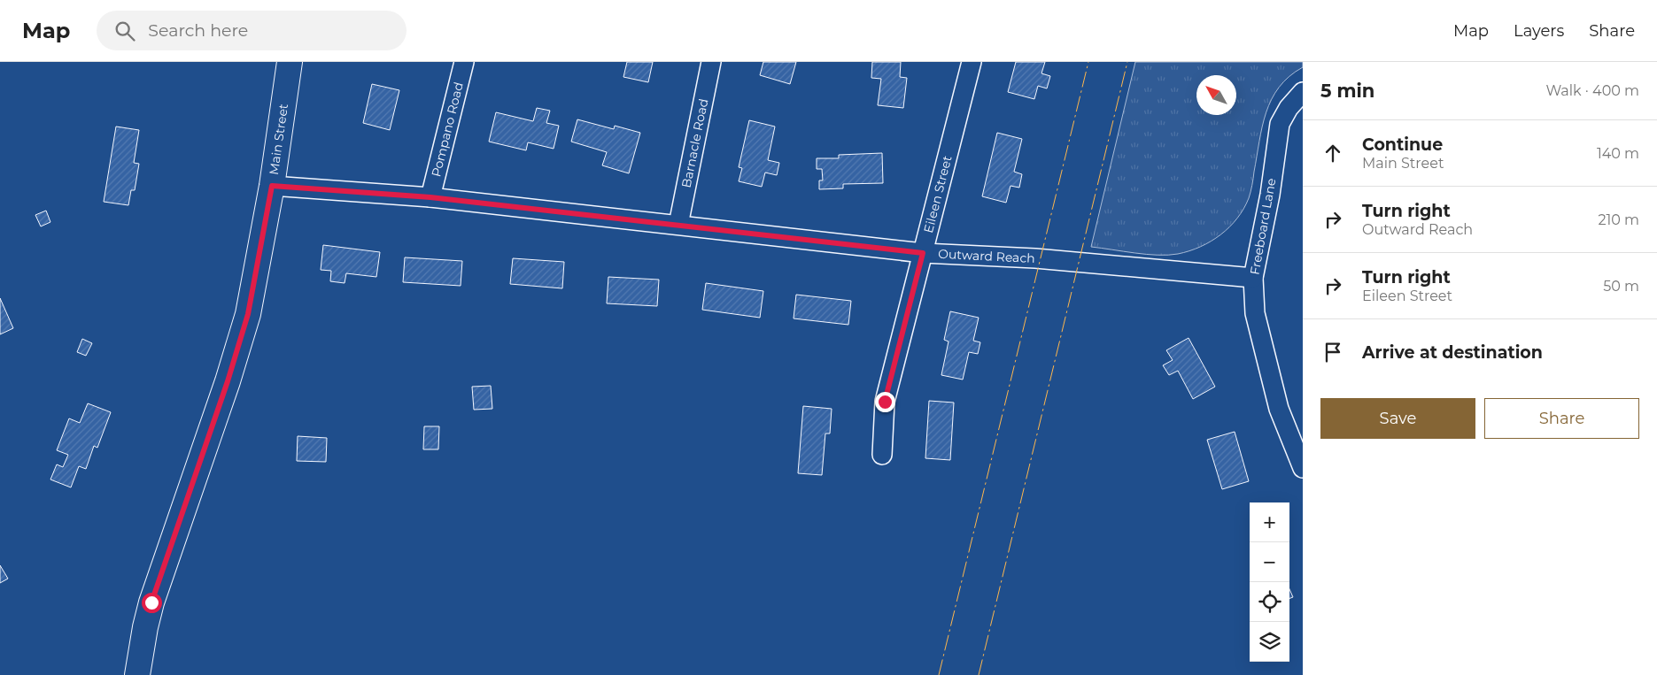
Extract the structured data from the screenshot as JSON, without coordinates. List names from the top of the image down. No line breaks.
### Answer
{"streets":{"main road":["Main Street"],"street":["Pompano Road","Barnacle Road","Eileen Street","Freeboard Lane","Outward Reach"]},"crossings":[["Pompano Road","Outward Reach"],["Main Street","Outward Reach"],["Barnacle Road","Outward Reach"],["Eileen Street","Outward Reach"],["Freeboard Lane","Outward Reach"]],"north":"top left","page":{"header":"Map","search":"Search here","nav":["Map","Layers","Share"],"heading":["5 min","Walk · 400 m"],"list":[["Continue","Main Street","140 m"],["Turn right","Outward Reach","210 m"],["Turn right","Eileen Street","50 m"],"Arrive at destination"],"buttons":["Save","Share"],"map_buttons":["+","−"]}}
